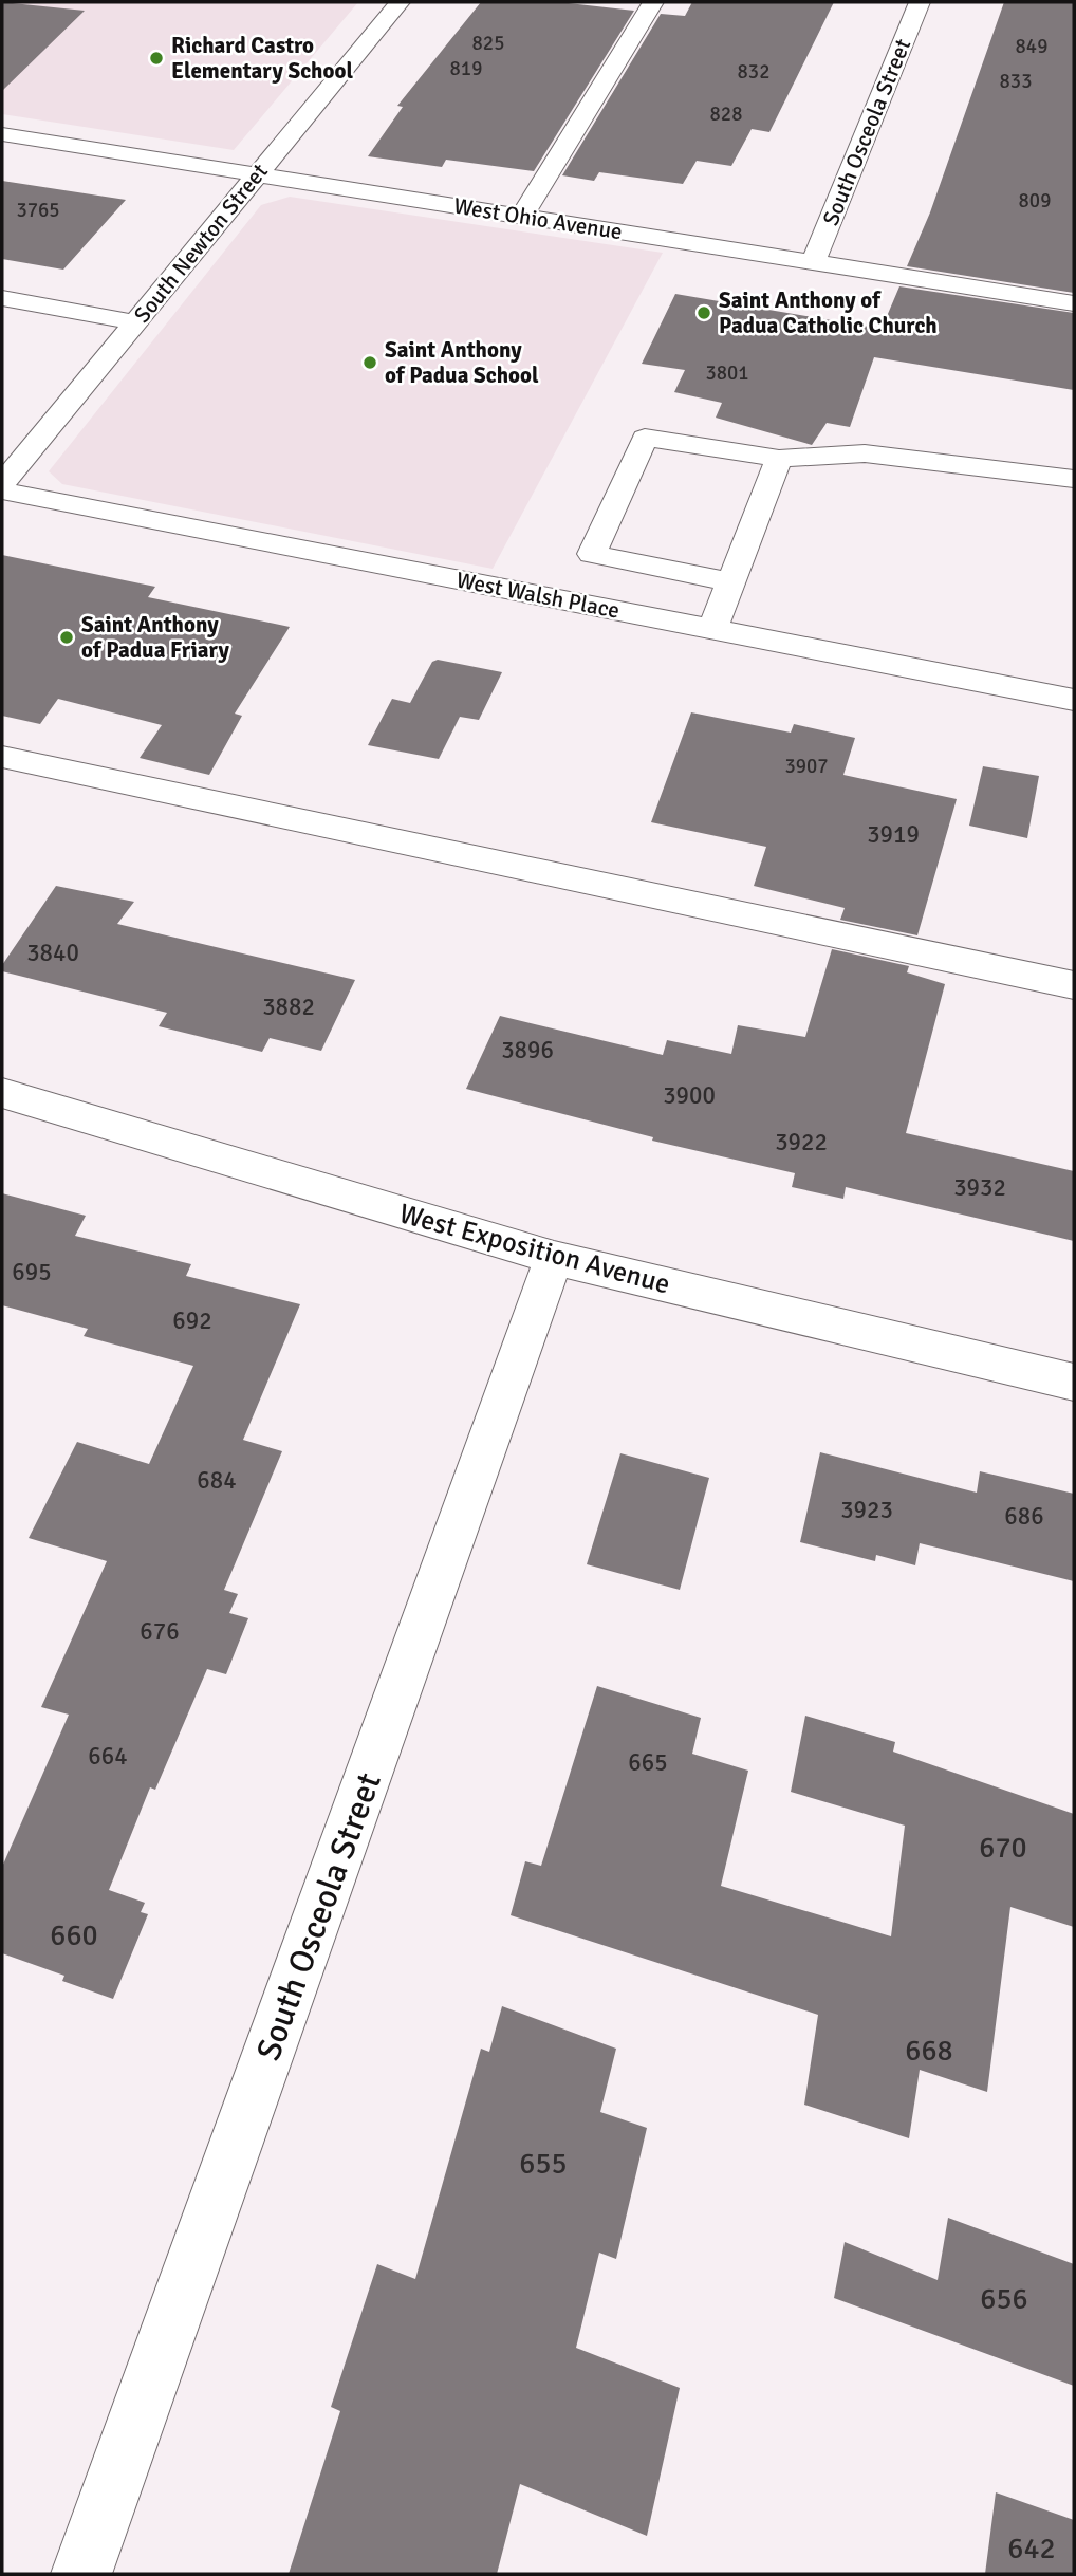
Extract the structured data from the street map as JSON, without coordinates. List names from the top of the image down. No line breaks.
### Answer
{"streets":{"street":["South Osceola Street","West Ohio Avenue","South Newton Street","West Walsh Place","West Exposition Avenue"]},"crossings":[["South Osceola Street","West Ohio Avenue"],["South Osceola Street","West Exposition Avenue"],["West Ohio Avenue","South Newton Street"]],"places":["Richard Castro Elementary School","Saint Anthony of Padua Catholic Church","Saint Anthony of Padua School","Saint Anthony of Padua Friary"],"house_numbers":["825","849","819","832","833","828","809","3765","3801","3907","3919","3840","3882","3896","3900","3922","3932","695","692","684","3923","686","676","664","665","670","660","668","655","656","642"]}
